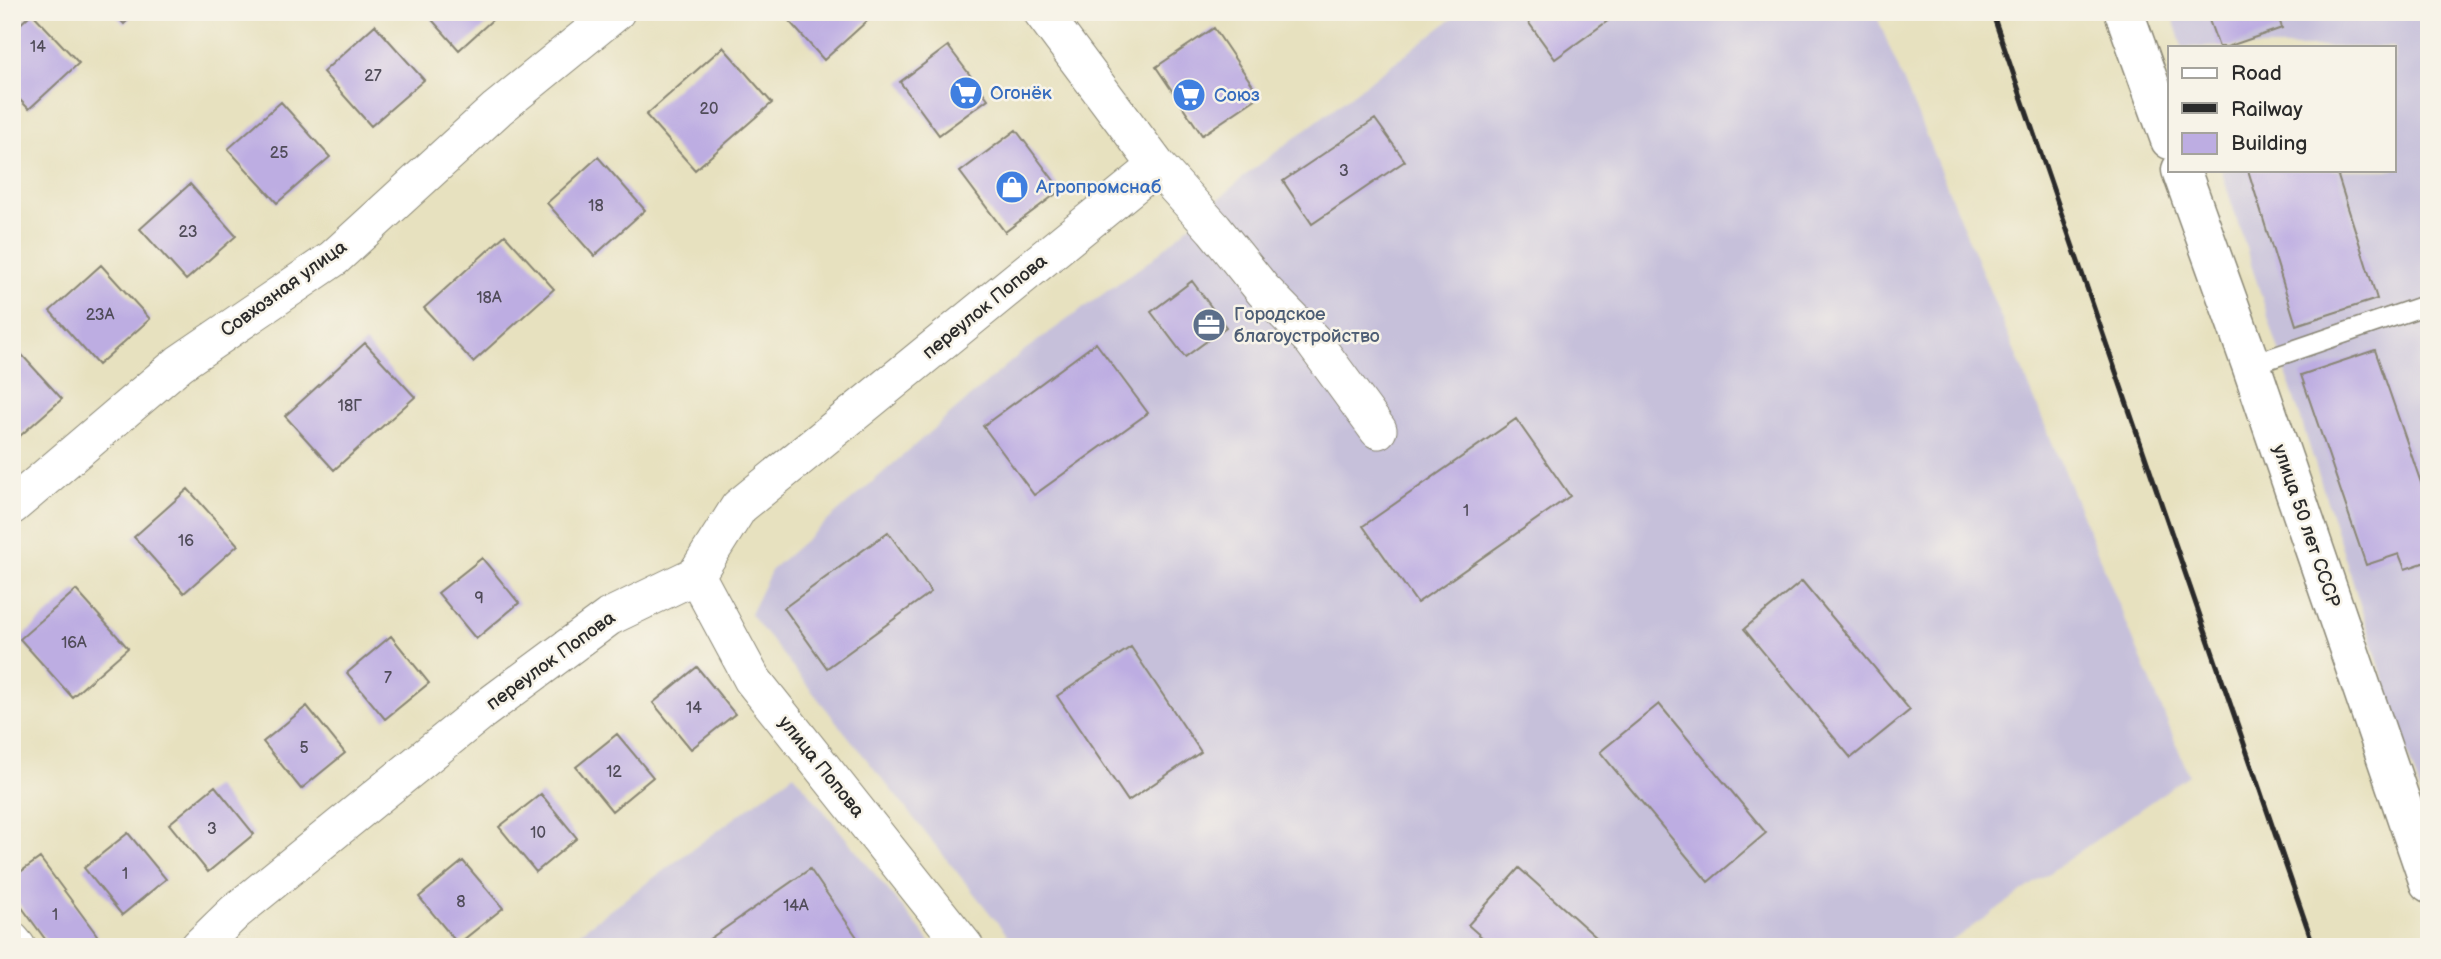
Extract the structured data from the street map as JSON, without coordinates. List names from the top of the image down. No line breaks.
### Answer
{"streets":{"street":["Совхозная улица","переулок Попова","улица 50 лет СССР","улица Попова"]},"crossings":[["переулок Попова","улица Попова"]],"places":{"supermarket":["Огонёк","Союз"],"shop":["Агропромснаб"],"office":["Городское благоустройство"]},"house_numbers":["14","27","20","25","3","18","23","18А","23А","18Г","1","16","9","16А","7","14","5","12","3","10","1","8","14А","1"],"legend":["Road","Railway","Building"]}
